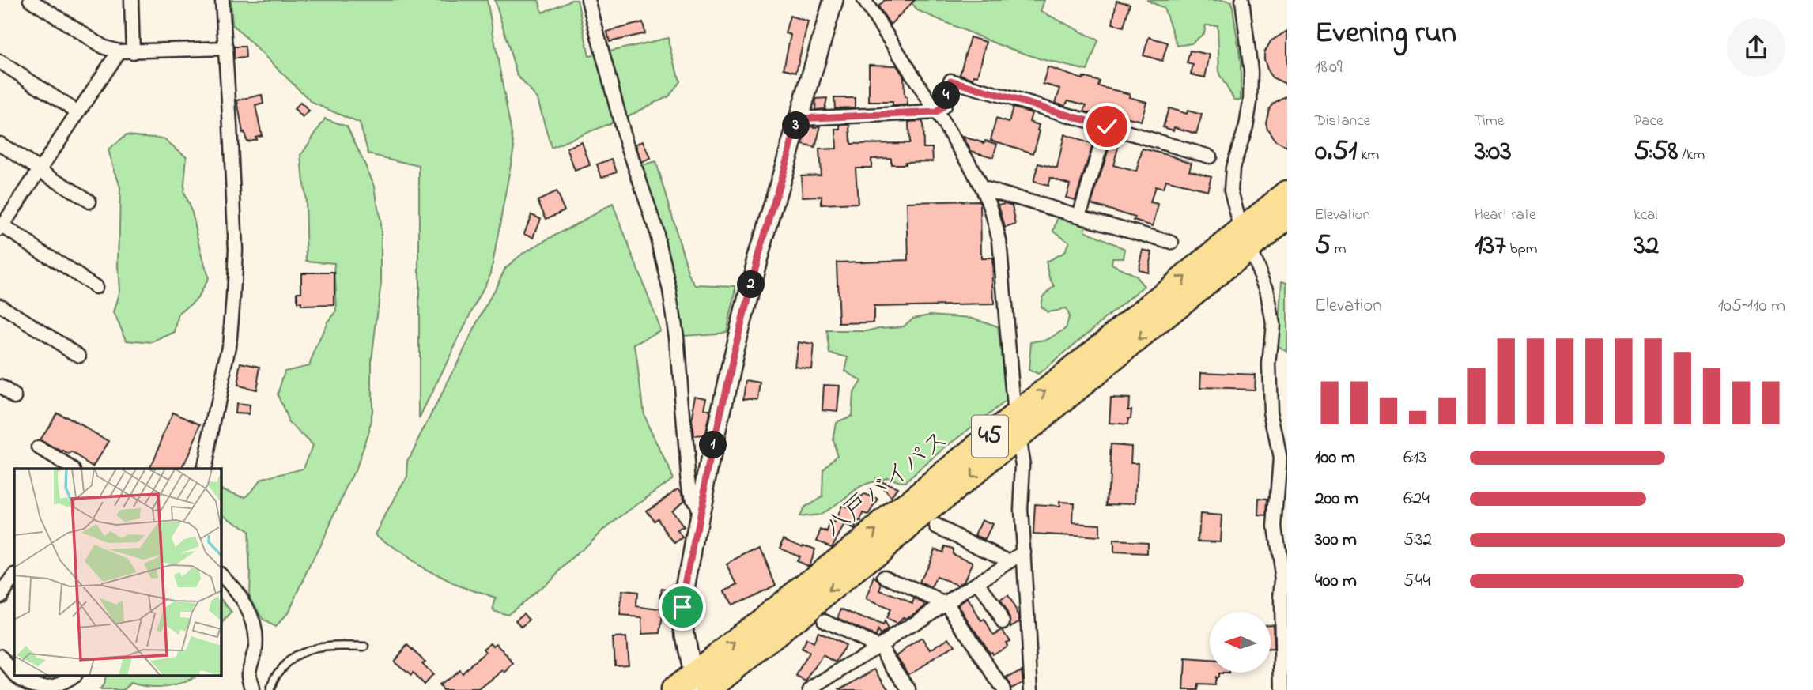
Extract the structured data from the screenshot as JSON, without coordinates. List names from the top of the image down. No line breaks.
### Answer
{"streets":{"highway":["45","八戸バイパス"]},"north":"left","page":{"heading":["Evening run","18:09"],"pins":["4","3","2","1"],"stats":[["Distance","0.51 km"],["Time","3:03"],["Pace","5:58 /km"],["Elevation","5 m"],["Heart rate","137 bpm"],["kcal","32"]],"chart":["Elevation","105–110 m"],"list":[{"name":"100 m","note":"6:13"},{"name":"200 m","note":"6:24"},{"name":"300 m","note":"5:32"},{"name":"400 m","note":"5:44"}]}}
